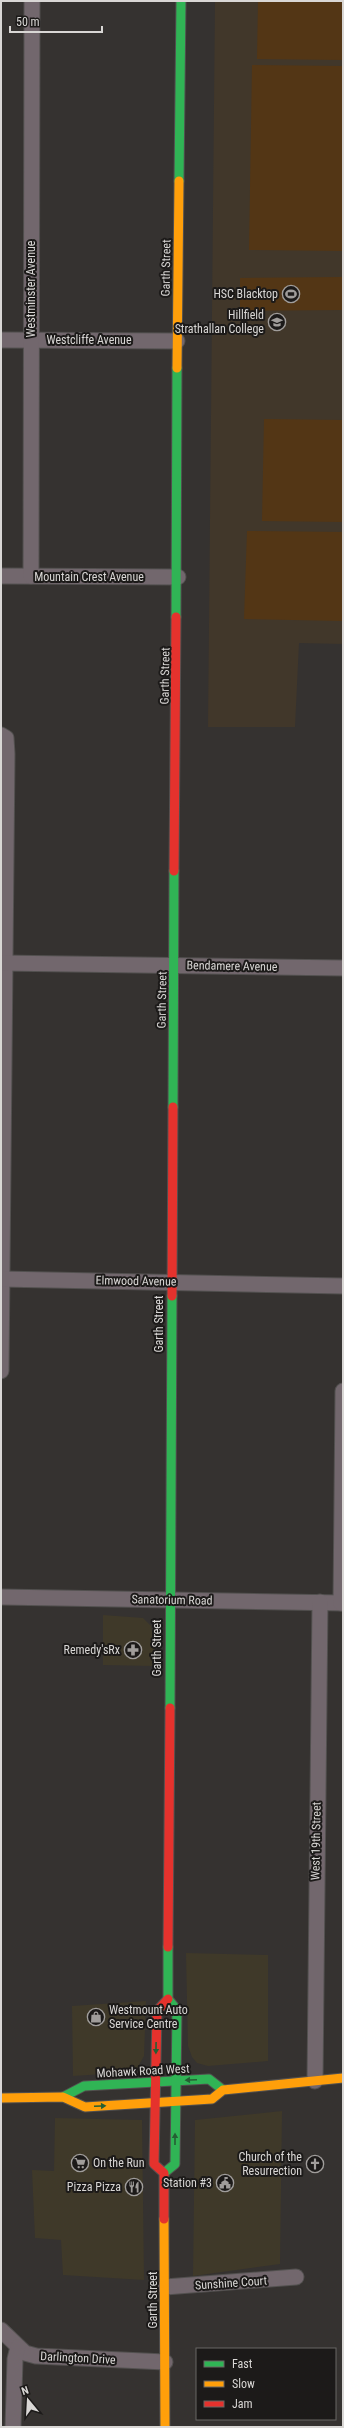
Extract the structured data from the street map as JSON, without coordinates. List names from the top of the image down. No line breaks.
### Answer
{"streets":{"main road":["Garth Street","Mohawk Road West"],"street":["Westminster Avenue","Westcliffe Avenue","Mountain Crest Avenue","Bendamere Avenue","Elmwood Avenue","Sanatorium Road","West 19th Street","Sunshine Court","Darlington Drive"]},"crossings":[["Garth Street","Westcliffe Avenue"],["Garth Street","Mountain Crest Avenue"],["Garth Street","Bendamere Avenue"],["Garth Street","Elmwood Avenue"],["Garth Street","Sanatorium Road"],["Garth Street","Mohawk Road West"],["Garth Street","Sunshine Court"],["Garth Street","Darlington Drive"],["Westminster Avenue","Westcliffe Avenue"],["Westminster Avenue","Mountain Crest Avenue"],["Sanatorium Road","West 19th Street"],["West 19th Street","Mohawk Road West"]],"places":{"sports":["HSC Blacktop"],"school or university":["Hillfield Strathallan College"],"pharmacy":["Remedy'sRx"],"shop":["Westmount Auto Service Centre"],"supermarket":["On the Run"],"church":["Church of the Resurrection"],"public building":["Station #3"],"restaurant":["Pizza Pizza"]},"legend":["Fast","Slow","Jam"],"scale_bar":"50 m","north":"top"}
